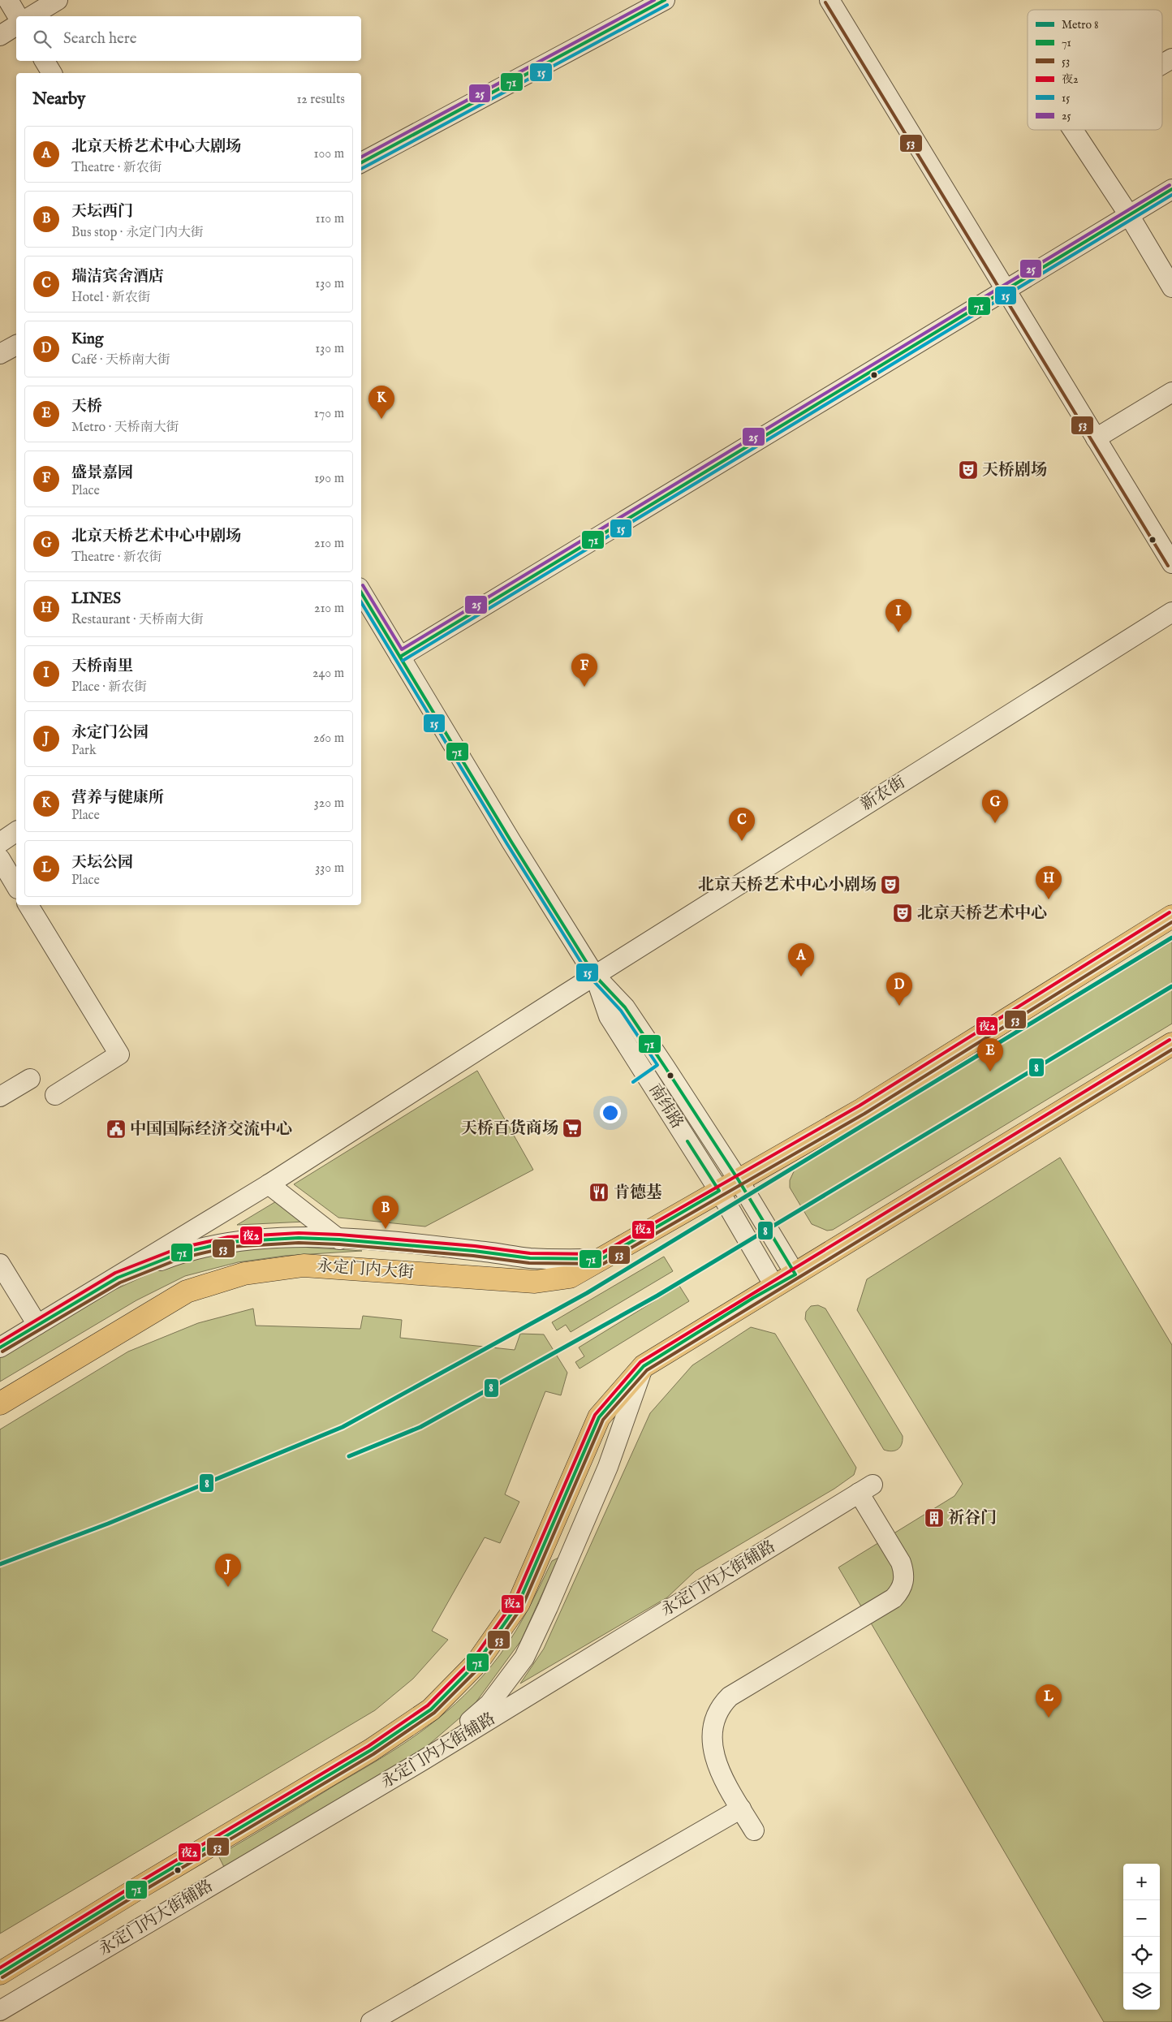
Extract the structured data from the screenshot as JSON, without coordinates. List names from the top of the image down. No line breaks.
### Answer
{"streets":{"main road":["永定门内大街"],"street":["新农街","南纬路","永定门内大街辅路"]},"crossings":[["新农街","南纬路"],["南纬路","永定门内大街"]],"places":{"theatre":["天桥剧场","北京天桥艺术中心小剧场","北京天桥艺术中心"],"supermarket":["天桥百货商场"],"public building":["中国国际经济交流中心"],"restaurant":["肯德基"],"building":["祈谷门"]},"lines":["transit line 71","transit line 25","transit line 53","transit line 15","transit line 夜2","metro line 8"],"legend":["Metro 8","71","53","夜2","15","25"],"page":{"search":"Search here","heading":["Nearby","12 results"],"list":[{"mark":"A","name":"北京天桥艺术中心大剧场","note":"Theatre · 新农街","value":"100 m"},{"mark":"B","name":"天坛西门","note":"Bus stop · 永定门内大街","value":"110 m"},{"mark":"C","name":"瑞洁宾舍酒店","note":"Hotel · 新农街","value":"130 m"},{"mark":"D","name":"King","note":"Café · 天桥南大街","value":"130 m"},{"mark":"E","name":"天桥","note":"Metro · 天桥南大街","value":"170 m"},{"mark":"F","name":"盛景嘉园","note":"Place","value":"190 m"},{"mark":"G","name":"北京天桥艺术中心中剧场","note":"Theatre · 新农街","value":"210 m"},{"mark":"H","name":"LINES","note":"Restaurant · 天桥南大街","value":"210 m"},{"mark":"I","name":"天桥南里","note":"Place · 新农街","value":"240 m"},{"mark":"J","name":"永定门公园","note":"Park","value":"260 m"},{"mark":"K","name":"营养与健康所","note":"Place","value":"320 m"},{"mark":"L","name":"天坛公园","note":"Place","value":"330 m"}],"pins":["K","I","F","G","C","H","A","D","E","B","J","L"],"map_buttons":["+","−"]}}
